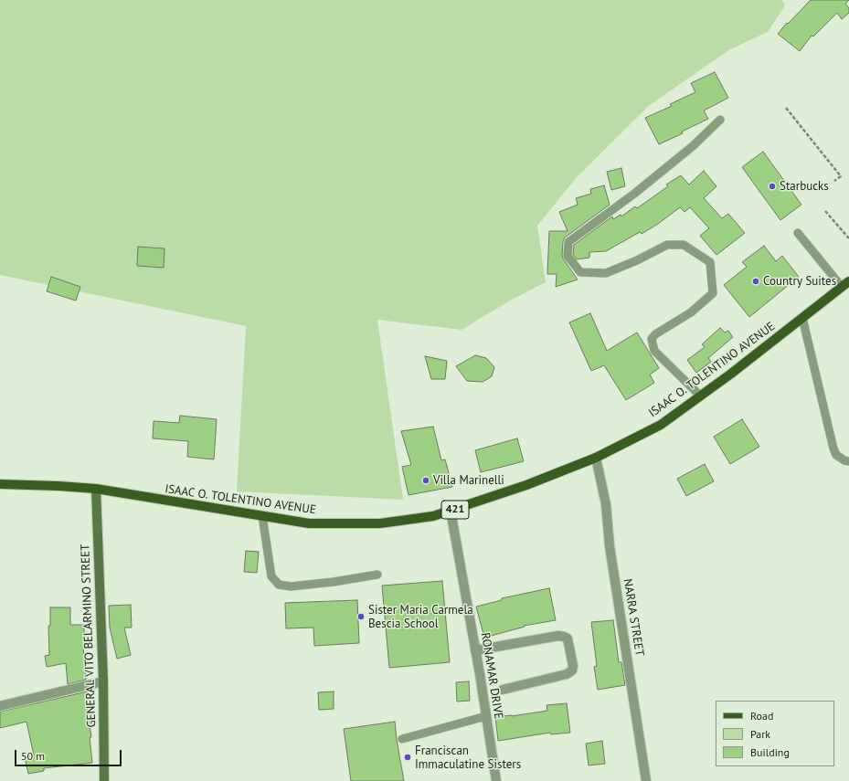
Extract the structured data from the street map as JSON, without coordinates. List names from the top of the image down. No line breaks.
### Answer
{"streets":{"main road":["ISAAC O. TOLENTINO AVENUE","421"],"street":["NARRA STREET","GENERAL VITO BELARMINO STREET","RONAMAR DRIVE"]},"crossings":[["ISAAC O. TOLENTINO AVENUE","NARRA STREET"],["ISAAC O. TOLENTINO AVENUE","GENERAL VITO BELARMINO STREET"],["ISAAC O. TOLENTINO AVENUE","RONAMAR DRIVE"]],"places":["Starbucks","Country Suites","Villa Marinelli","Sister Maria Carmela Bescia School","Franciscan Immaculatine Sisters"],"legend":["Road","Park","Building"],"scale_bar":"50 m"}
